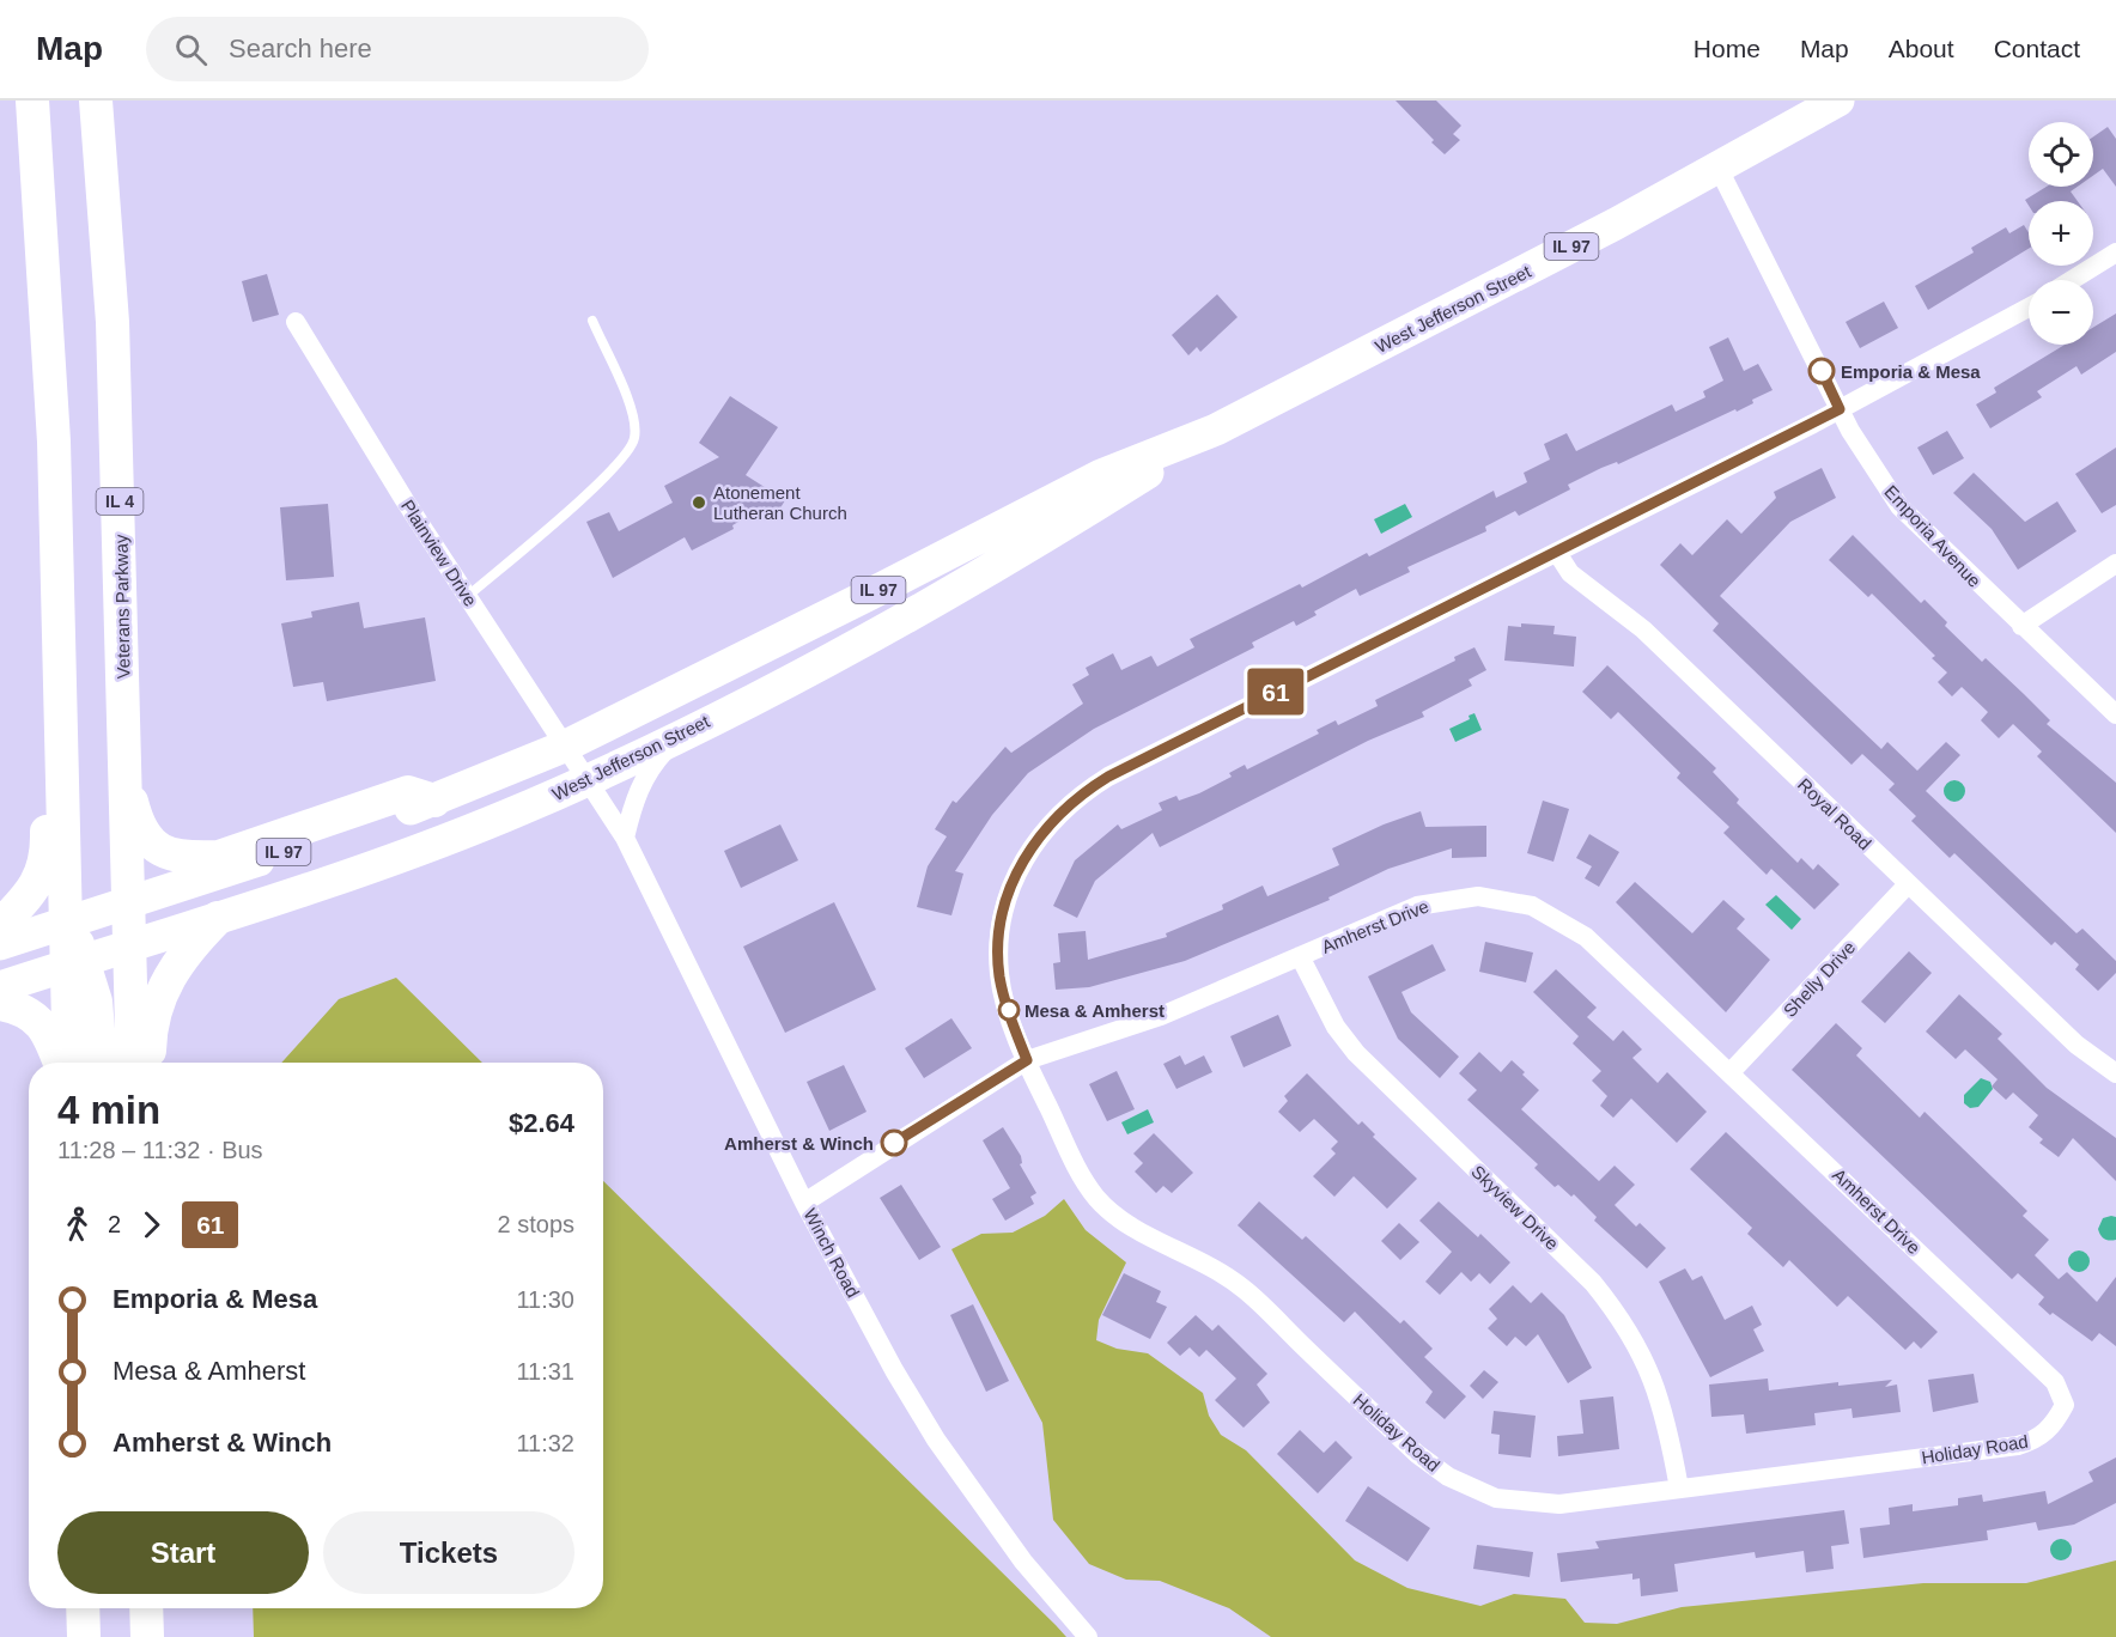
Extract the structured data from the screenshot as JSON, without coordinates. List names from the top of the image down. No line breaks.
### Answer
{"streets":{"highway":["IL 4","Veterans Parkway"],"main road":["IL 97","West Jefferson Street"],"street":["Emporia Avenue","Plainview Drive","Royal Road","Amherst Drive","Shelly Drive","Skyview Drive","Winch Road","Holiday Road"]},"crossings":[["West Jefferson Street","Emporia Avenue"],["West Jefferson Street","Plainview Drive"],["West Jefferson Street","Veterans Parkway"],["West Jefferson Street","Winch Road"],["Emporia Avenue","Holiday Road"],["Plainview Drive","Winch Road"],["Royal Road","Shelly Drive"],["Royal Road","Holiday Road"],["Amherst Drive","Shelly Drive"],["Amherst Drive","Skyview Drive"],["Amherst Drive","Winch Road"],["Amherst Drive","Holiday Road"],["Skyview Drive","Holiday Road"]],"places":["Emporia & Mesa","Atonement Lutheran Church","Mesa & Amherst","Amherst & Winch"],"lines":["bus line 61"],"page":{"header":"Map","search":"Search here","nav":["Home","Map","About","Contact"],"on_map":"61","map_buttons":["+","−"],"heading":["4 min","11:28 – 11:32 · Bus","$2.64"],"legs":["2","61","2 stops"],"list":[{"name":"Emporia & Mesa","value":"11:30"},{"name":"Mesa & Amherst","value":"11:31"},{"name":"Amherst & Winch","value":"11:32"}],"buttons":["Start","Tickets"]}}
